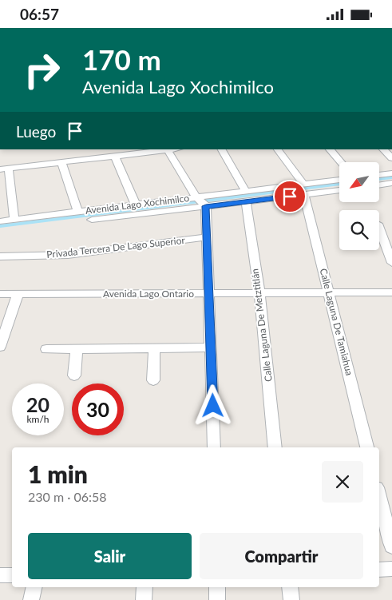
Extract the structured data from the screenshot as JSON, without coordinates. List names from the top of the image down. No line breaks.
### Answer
{"streets":{"street":["Avenida Lago Xochimilco","Privada Tercera De Lago Superior","Avenida Lago Ontario","Calle Laguna De Tamiahua","Calle Laguna De Metztitlán"]},"crossings":[["Avenida Lago Xochimilco","Calle Laguna De Tamiahua"],["Avenida Lago Xochimilco","Calle Laguna De Metztitlán"],["Avenida Lago Ontario","Calle Laguna De Tamiahua"],["Avenida Lago Ontario","Calle Laguna De Metztitlán"]],"north":"bottom left","page":{"status":"06:57","turn":["170 m","Avenida Lago Xochimilco"],"then":"Luego","speed":"20 km/h","limit":"30","heading":["1 min","230 m · 06:58"],"buttons":["Salir","Compartir"]}}
